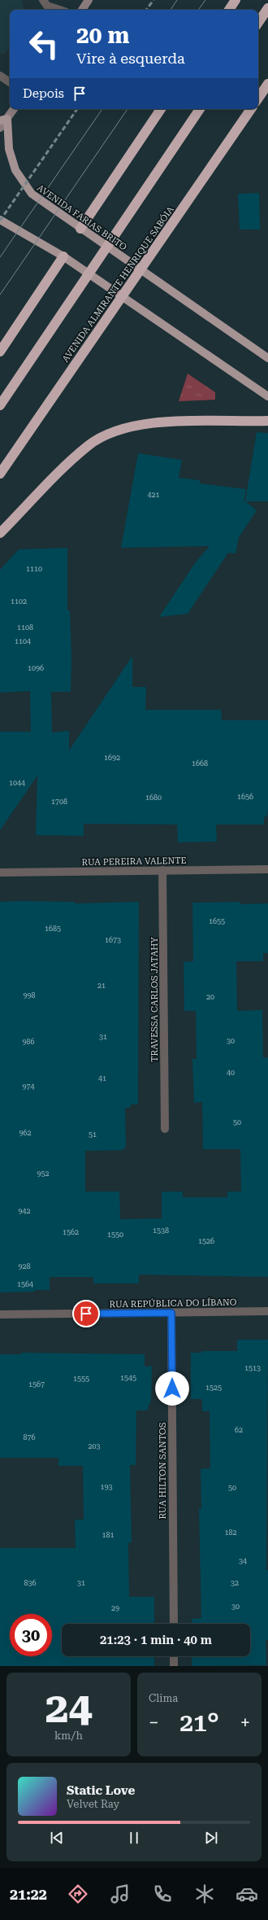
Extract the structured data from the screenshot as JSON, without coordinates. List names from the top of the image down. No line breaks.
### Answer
{"streets":{"highway":["AVENIDA ALMIRANTE HENRIQUE SABÓIA"],"main road":["AVENIDA FARIAS BRITO"],"street":["RUA PEREIRA VALENTE","TRAVESSA CARLOS JATAHY","RUA REPÚBLICA DO LÍBANO","RUA HILTON SANTOS"]},"crossings":[["RUA PEREIRA VALENTE","TRAVESSA CARLOS JATAHY"],["RUA REPÚBLICA DO LÍBANO","RUA HILTON SANTOS"]],"house_numbers":["421","1110","1102","1108","1104","1096","1692","1668","1044","1656","1680","1708","1655","1685","1673","21","998","20","31","30","986","40","41","974","50","962","51","952","942","1538","1562","1550","1526","928","1564","1513","1545","1555","1567","1525","62","876","203","193","50","182","181","34","836","31","32","30","29"],"page":{"turn":["20 m","Vire à esquerda"],"then":"Depois","limit":"30","trip":"21:23 · 1 min · 40 m","tile":[["24","km/h"],"Clima"],"heat":["−","21°","+"],"song":["Static Love","Velvet Ray"],"tabs":"21:22"}}
